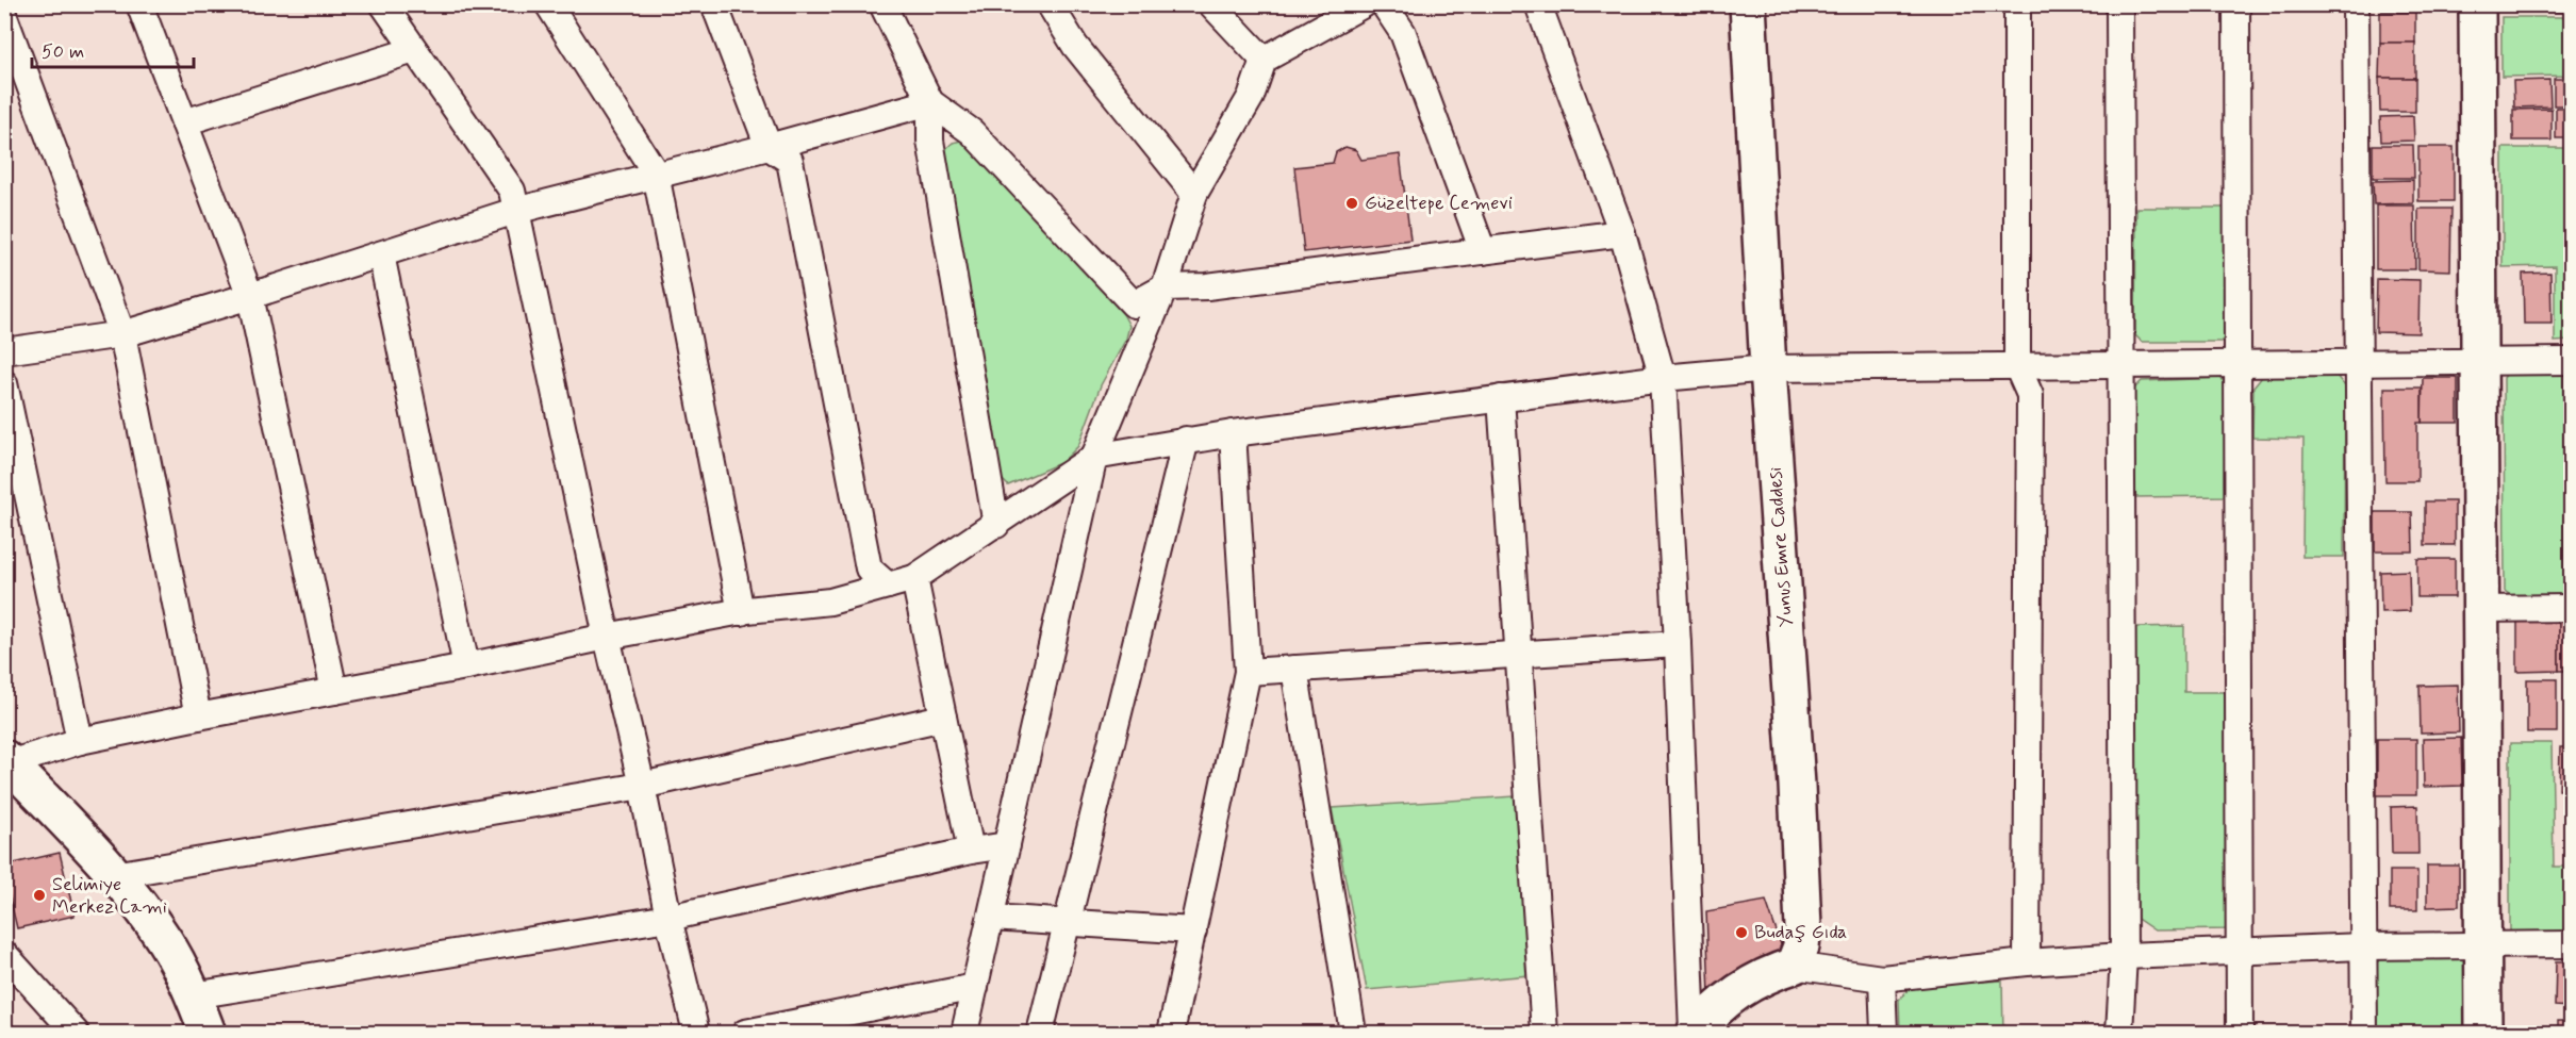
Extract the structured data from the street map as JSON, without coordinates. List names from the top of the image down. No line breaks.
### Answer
{"streets":{"street":["Yunus Emre Caddesi"]},"places":["Güzeltepe Cemevi","Selimiye Merkez Cami","Budaş Gıda"],"scale_bar":"50 m"}
